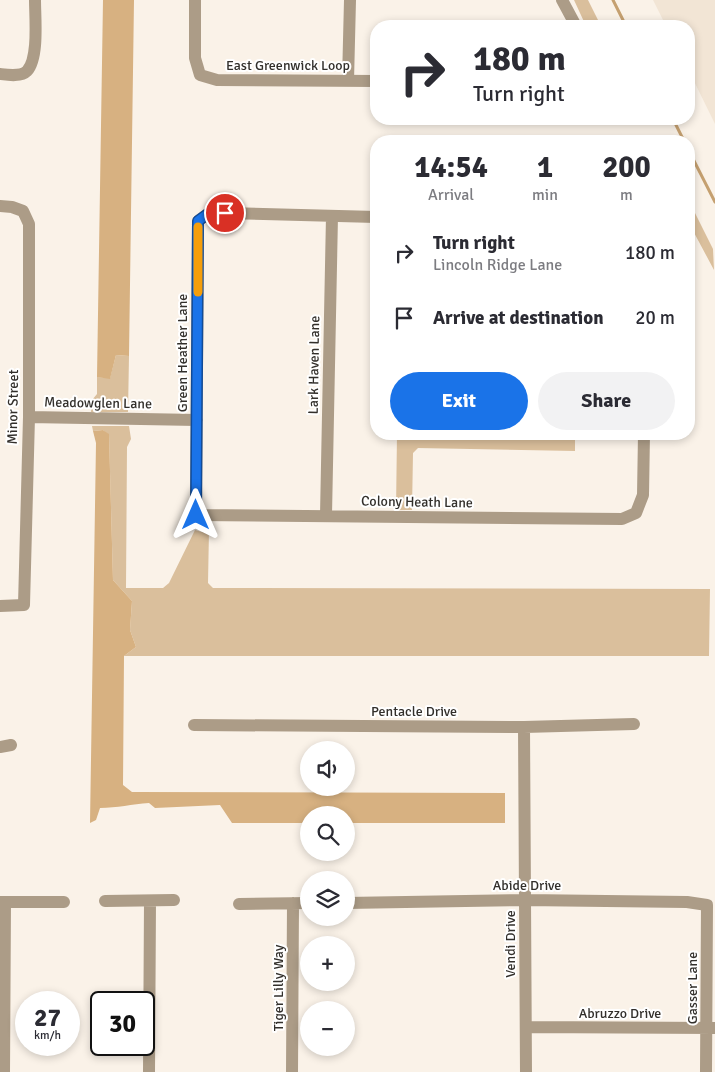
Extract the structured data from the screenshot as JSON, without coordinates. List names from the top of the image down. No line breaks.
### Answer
{"streets":{"street":["East Greenwick Loop","Green Heather Lane","Lark Haven Lane","Meadowglen Lane","Minor Street","Colony Heath Lane","Pentacle Drive","Abide Drive","Vendi Drive","Tiger Lilly Way","Gasser Lane","Abruzzo Drive"]},"crossings":[["Green Heather Lane","Lark Haven Lane"],["Green Heather Lane","Meadowglen Lane"],["Green Heather Lane","Colony Heath Lane"],["Lark Haven Lane","Colony Heath Lane"],["Meadowglen Lane","Minor Street"],["Pentacle Drive","Vendi Drive"],["Abide Drive","Vendi Drive"],["Abide Drive","Gasser Lane"],["Vendi Drive","Abruzzo Drive"],["Gasser Lane","Abruzzo Drive"]],"page":{"turn":["180 m","Turn right"],"eta":["14:54","Arrival","1","min","200","m"],"list":[{"name":"Turn right","note":"Lincoln Ridge Lane","value":"180 m"},{"name":"Arrive at destination","value":"20 m"}],"buttons":["Exit","Share"],"map_buttons":["+","−"],"speed":"27 km/h","limit":"30"}}
